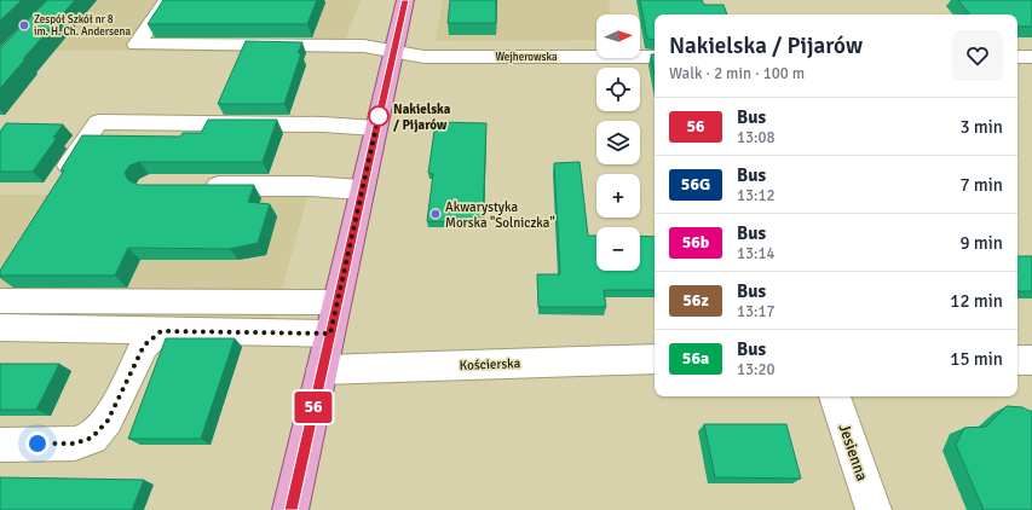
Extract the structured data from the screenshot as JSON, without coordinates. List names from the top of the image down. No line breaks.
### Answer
{"streets":{"street":["Wejherowska","Kościerska","Jesienna"]},"places":["Zespół Szkół nr 8 im. H. Ch. Andersena","Nakielska / Pijarów","Akwarystyka Morska \"Solniczka\""],"lines":["bus line 56"],"north":"right","page":{"on_map":"56","map_buttons":["+","−"],"heading":["Nakielska / Pijarów","Walk · 2 min · 100 m"],"list":[{"mark":"56","name":"Bus","note":"13:08","value":"3 min"},{"mark":"56G","name":"Bus","note":"13:12","value":"7 min"},{"mark":"56b","name":"Bus","note":"13:14","value":"9 min"},{"mark":"56z","name":"Bus","note":"13:17","value":"12 min"},{"mark":"56a","name":"Bus","note":"13:20","value":"15 min"}]}}
